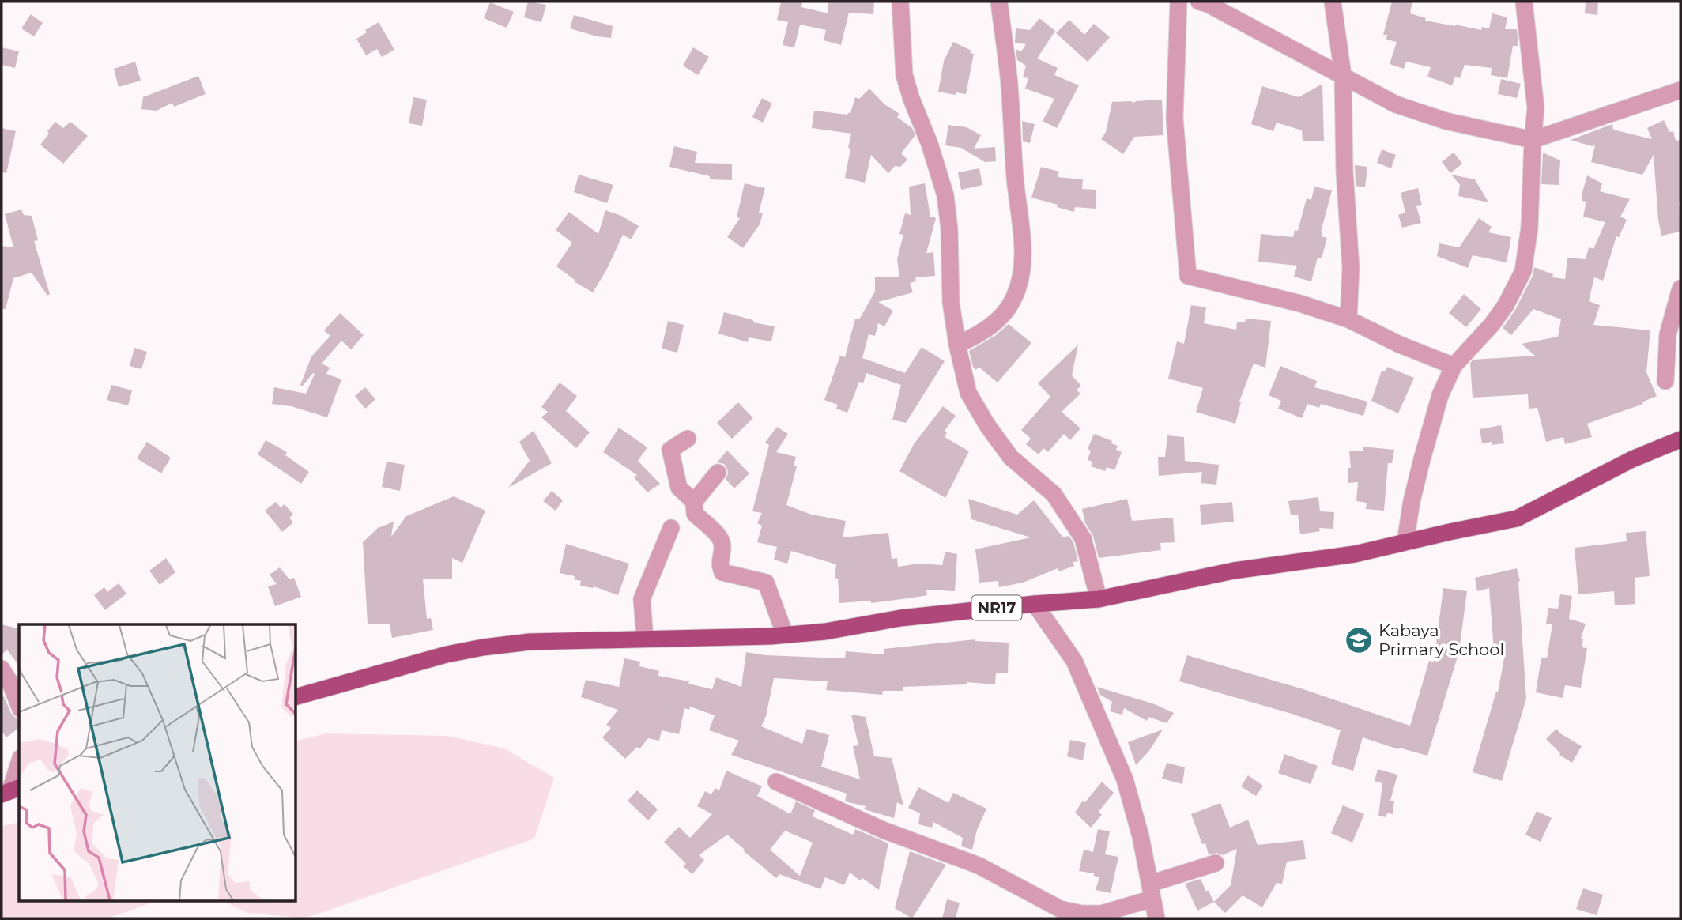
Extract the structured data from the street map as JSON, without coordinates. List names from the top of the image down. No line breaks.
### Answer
{"streets":{"main road":["NR17"]},"places":{"school or university":["Kabaya Primary School"]}}
